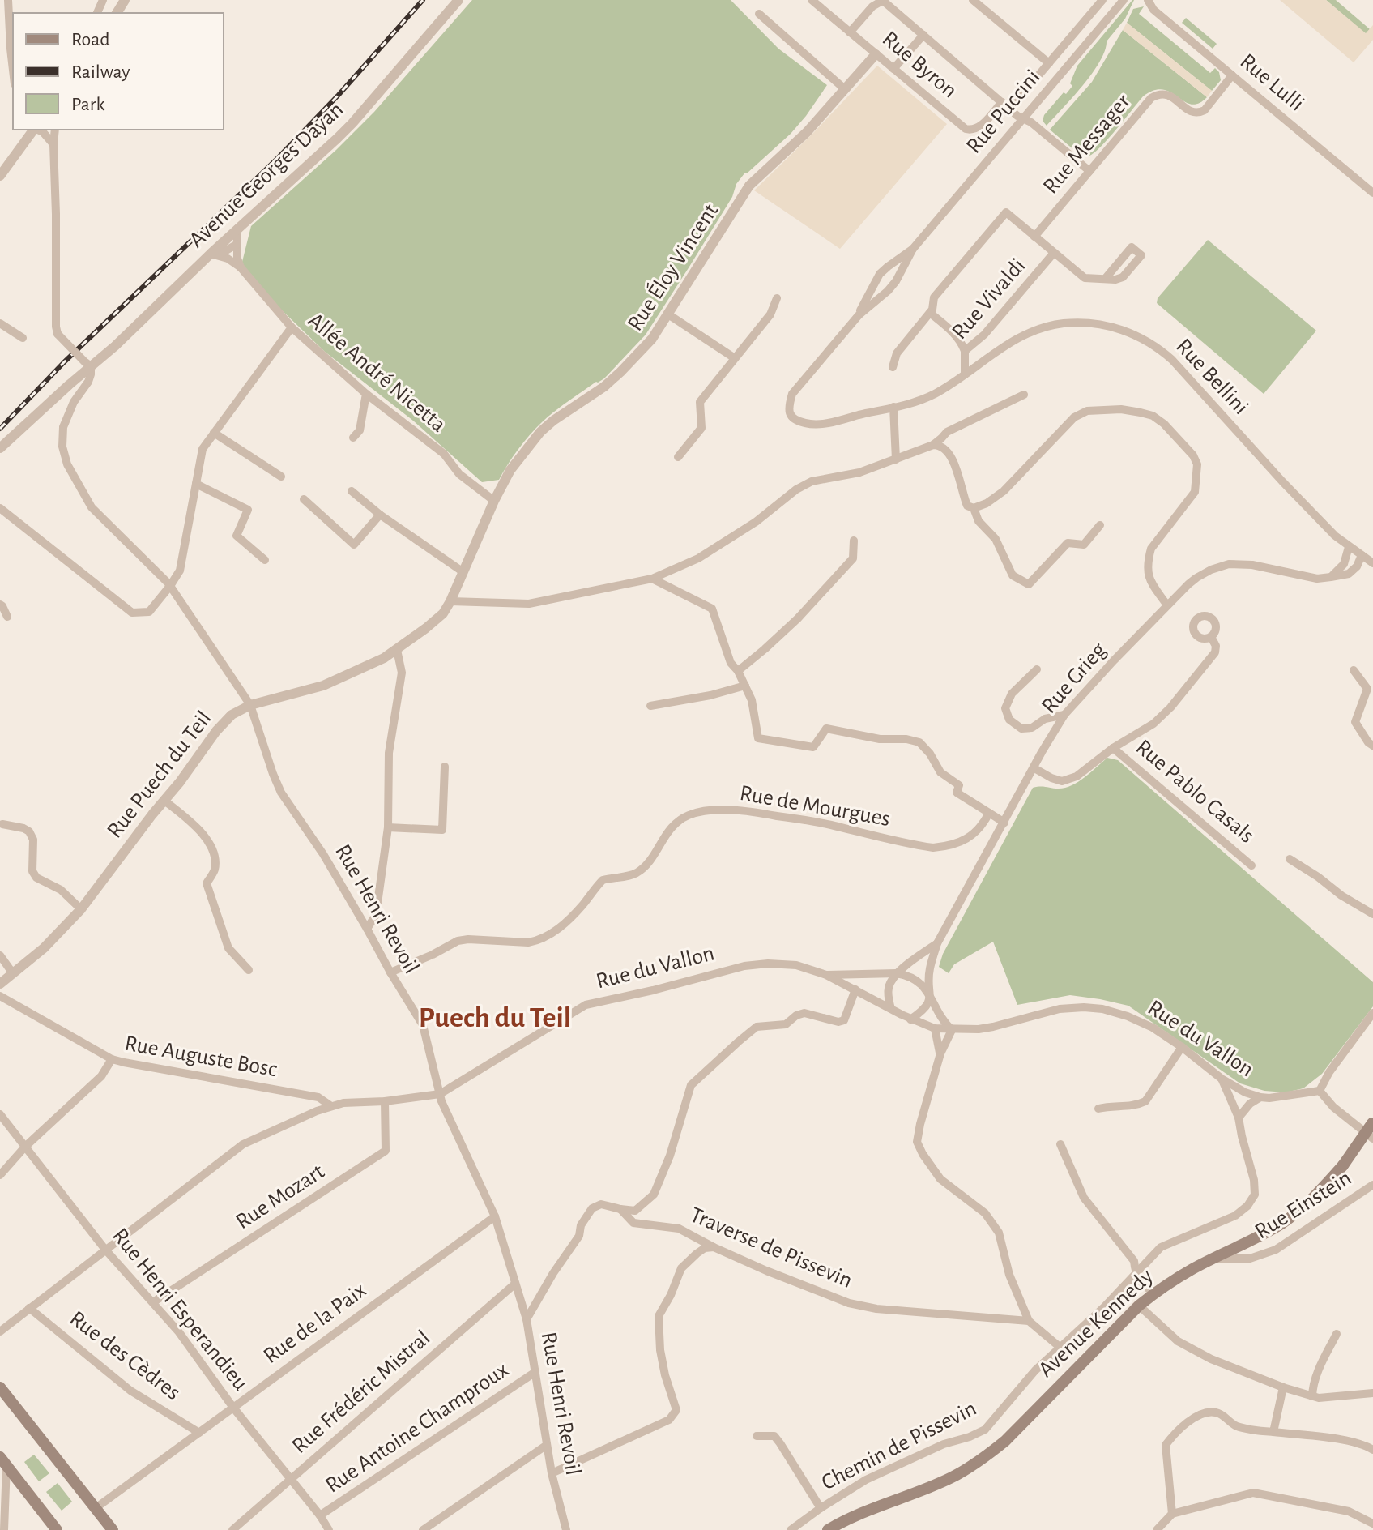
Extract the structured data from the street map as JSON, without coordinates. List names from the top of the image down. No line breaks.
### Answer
{"streets":{"main road":["Avenue Kennedy"],"street":["Rue Byron","Rue Lulli","Rue Puccini","Rue Messager","Avenue Georges Dayan","Rue Éloy Vincent","Rue Vivaldi","Allée André Nicetta","Rue Bellini","Rue Grieg","Rue Puech du Teil","Rue Pablo Casals","Rue de Mourgues","Rue Henri Revoil","Rue du Vallon","Rue Auguste Bosc","Rue Mozart","Rue Einstein","Traverse de Pissevin","Rue Henri Esperandieu","Rue de la Paix","Rue des Cèdres","Rue Frédéric Mistral","Rue Antoine Champroux","Chemin de Pissevin"]},"crossings":[["Rue Byron","Rue Éloy Vincent"],["Rue Lulli","Rue Messager"],["Rue Puccini","Rue Bellini"],["Avenue Georges Dayan","Allée André Nicetta"],["Avenue Georges Dayan","Rue Henri Revoil"],["Rue Éloy Vincent","Allée André Nicetta"],["Rue Éloy Vincent","Rue Puech du Teil"],["Rue Vivaldi","Rue Bellini"],["Rue Bellini","Rue Grieg"],["Rue Grieg","Rue du Vallon"],["Rue Puech du Teil","Rue Henri Revoil"],["Rue de Mourgues","Rue Henri Revoil"],["Rue Henri Revoil","Rue du Vallon"],["Rue Henri Revoil","Rue Auguste Bosc"],["Rue Henri Revoil","Rue de la Paix"],["Rue Henri Revoil","Rue Frédéric Mistral"],["Rue Henri Revoil","Rue Antoine Champroux"],["Rue du Vallon","Rue Auguste Bosc"],["Rue du Vallon","Chemin de Pissevin"],["Rue Auguste Bosc","Rue Mozart"],["Rue Auguste Bosc","Rue Henri Esperandieu"],["Rue Mozart","Rue Henri Esperandieu"],["Rue Einstein","Avenue Kennedy"],["Rue Henri Esperandieu","Rue de la Paix"],["Rue Henri Esperandieu","Rue Frédéric Mistral"],["Rue Henri Esperandieu","Rue Antoine Champroux"],["Rue de la Paix","Rue des Cèdres"]],"districts":["Puech du Teil"],"legend":["Road","Railway","Park"]}
